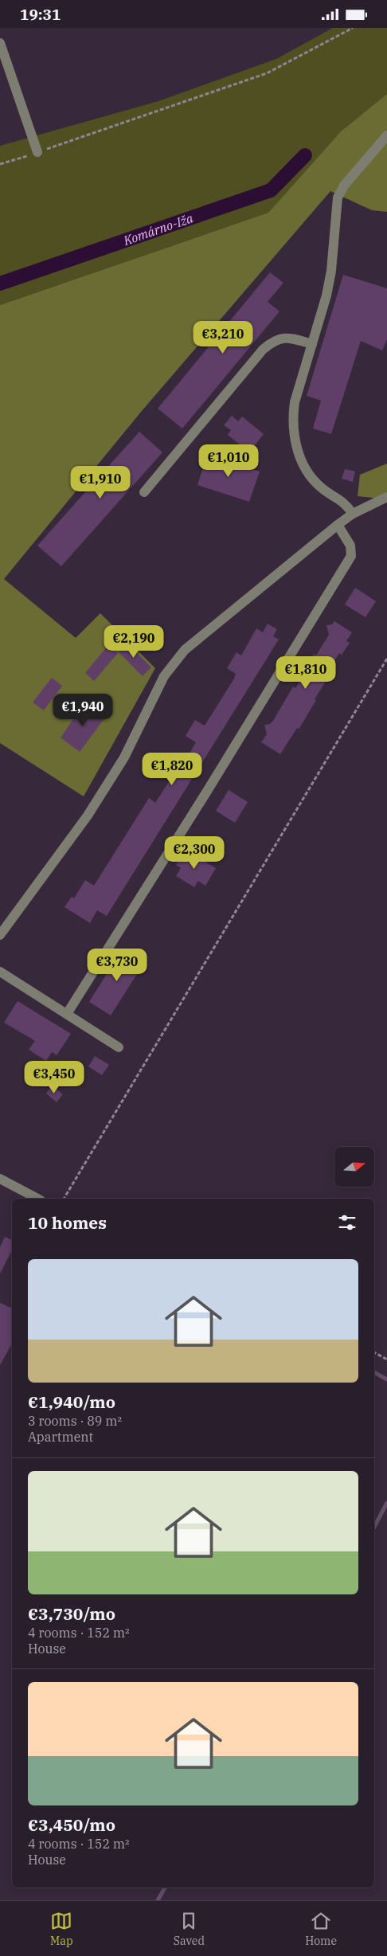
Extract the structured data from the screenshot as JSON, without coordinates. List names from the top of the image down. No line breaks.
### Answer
{"water":["Komárno-Iža"],"north":"right","page":{"status":"19:31","price":["€3,210","€1,010","€1,910","€2,190","€1,810","€1,940","€1,820","€2,300","€3,730","€3,450"],"heading":"10 homes","list":[{"name":"€1,940/mo","note":"3 rooms · 89 m² · Apartment"},{"name":"€3,730/mo","note":"4 rooms · 152 m² · House"},{"name":"€3,450/mo","note":"4 rooms · 152 m² · House"}],"tabs":["Map","Saved","Home"]}}
